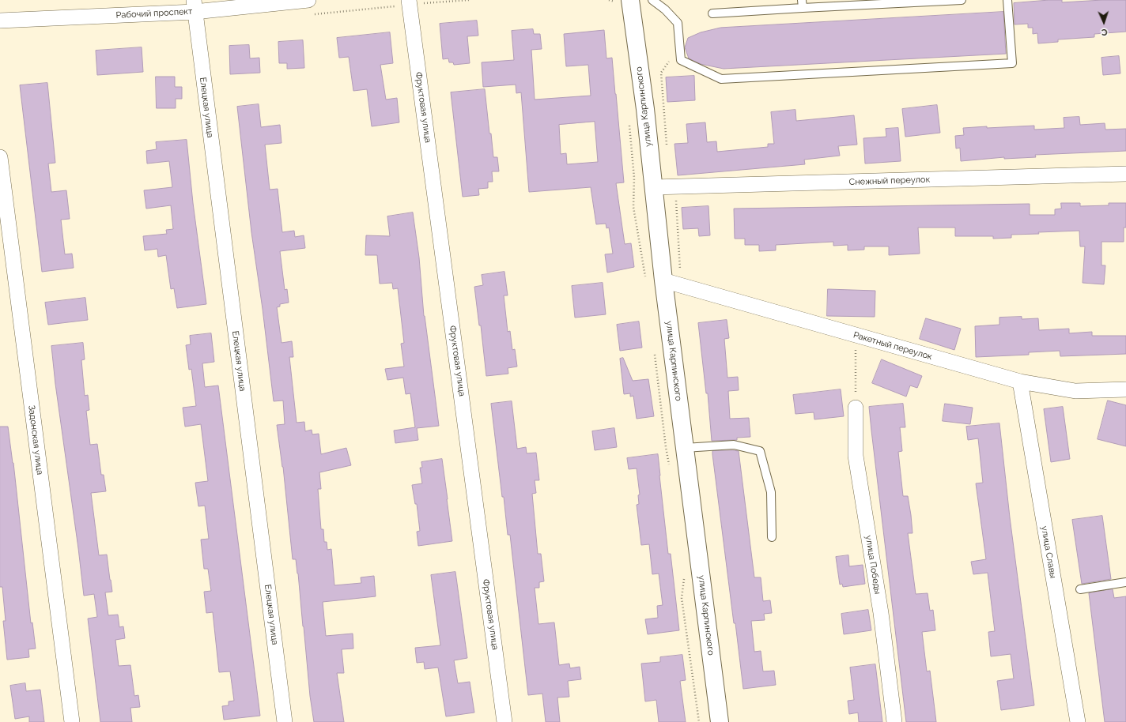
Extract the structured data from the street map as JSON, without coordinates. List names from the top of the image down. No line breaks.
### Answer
{"streets":{"street":["Рабочий проспект","улица Карпинского","Елецкая улица","Фруктовая улица","Снежный переулок","Ракетный переулок","Задонская улица","улица Славы","улица Победы"]},"crossings":[["Рабочий проспект","Елецкая улица"],["улица Карпинского","Снежный переулок"],["улица Карпинского","Ракетный переулок"],["Ракетный переулок","улица Славы"]],"north":"bottom"}
